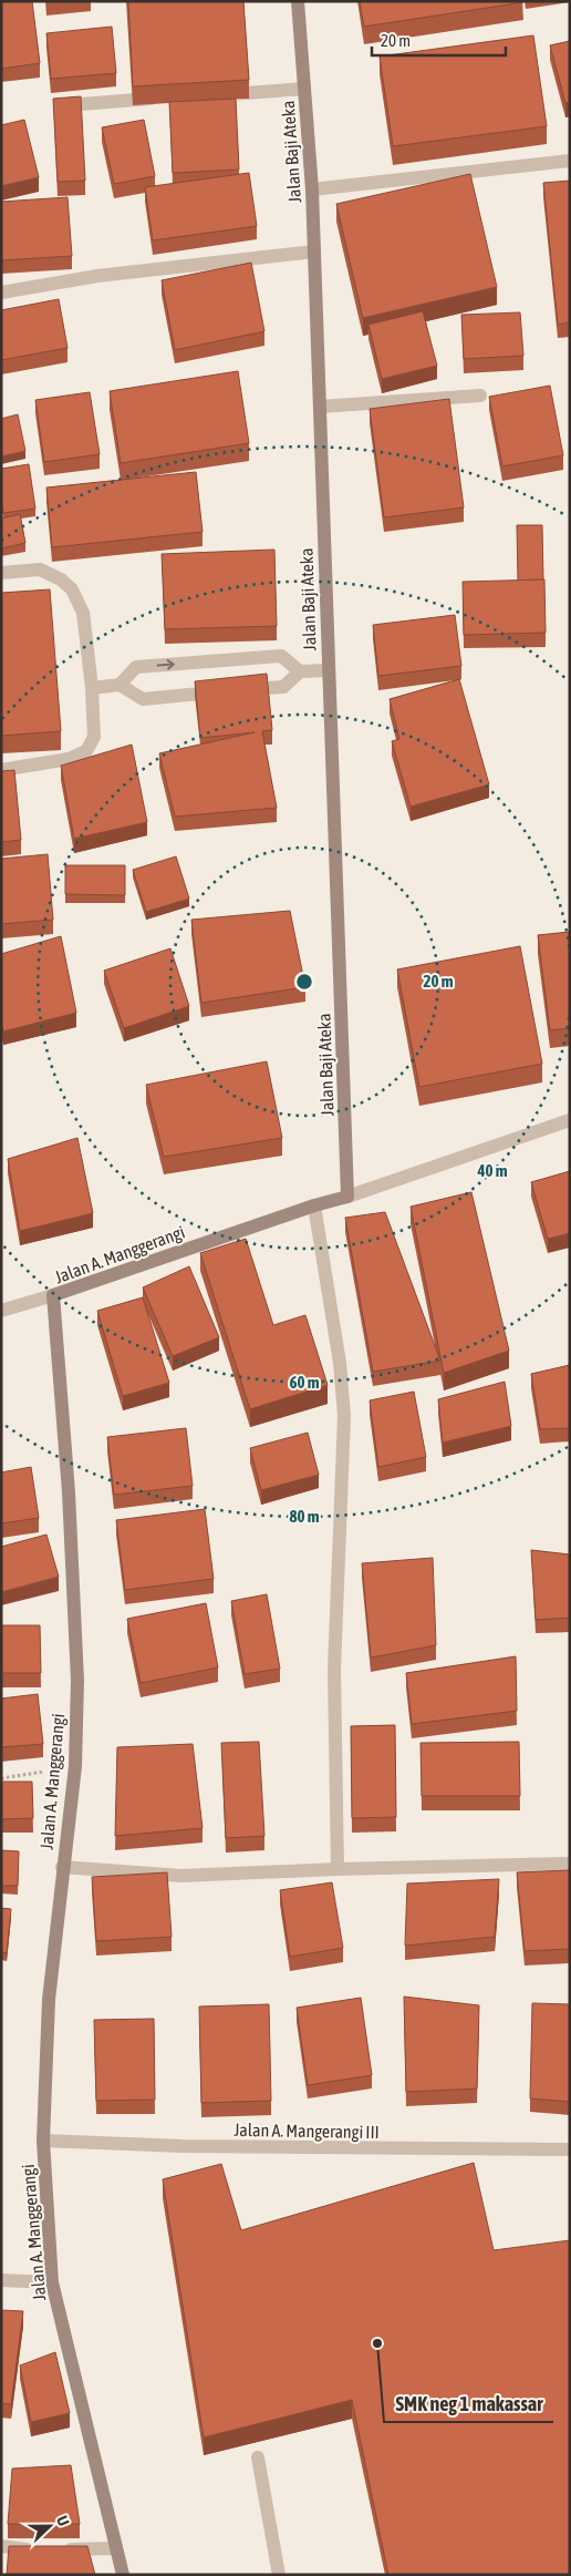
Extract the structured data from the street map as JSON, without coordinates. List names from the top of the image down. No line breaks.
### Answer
{"streets":{"street":["Jalan Baji Ateka","Jalan A. Manggerangi","Jalan A. Mangerangi III"]},"crossings":[["Jalan Baji Ateka","Jalan A. Manggerangi"],["Jalan A. Manggerangi","Jalan A. Mangerangi III"]],"places":["SMK neg 1 makassar"],"scale_bar":"20 m","north":"right","rings":["20 m","40 m","60 m","80 m"]}
